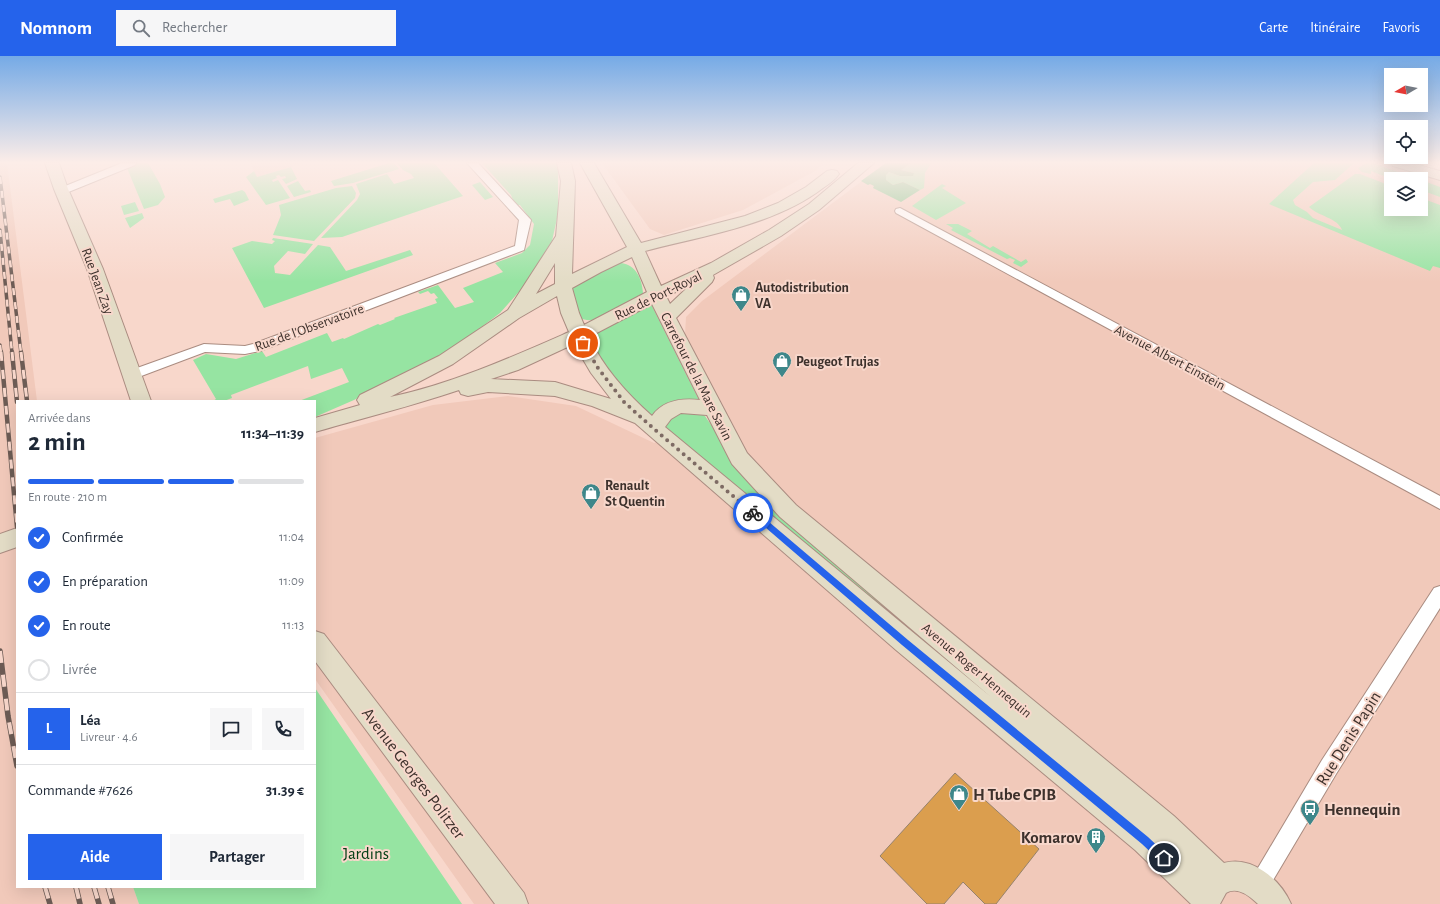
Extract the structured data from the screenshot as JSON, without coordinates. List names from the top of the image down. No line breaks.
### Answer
{"streets":{"street":["Rue Jean Zay","Rue de Port-Royal","Rue de l'Observatoire","Avenue Albert Einstein","Carrefour de la Mare Savin","Avenue Roger Hennequin","Rue Denis Papin","Avenue Georges Politzer"]},"crossings":[["Rue Jean Zay","Rue de l'Observatoire"],["Rue de Port-Royal","Carrefour de la Mare Savin"],["Carrefour de la Mare Savin","Avenue Roger Hennequin"]],"parks":["Jardins"],"places":{"shop":["Autodistribution VA","Peugeot Trujas","Renault St Quentin","H Tube CPIB"],"bus stop":["Hennequin"],"building":["Komarov"]},"north":"left","page":{"header":"Nomnom","search":"Rechercher","nav":["Carte","Itinéraire","Favoris"],"heading":["2 min","Arrivée dans","11:34–11:39"],"panel":["Léa","Livreur · 4.6","Commande #7626","31.39 €"],"bar":"En route · 210 m","list":[["Confirmée","11:04"],["En préparation","11:09"],["En route","11:13"],"Livrée"],"round":"L","buttons":["Aide","Partager"]}}
